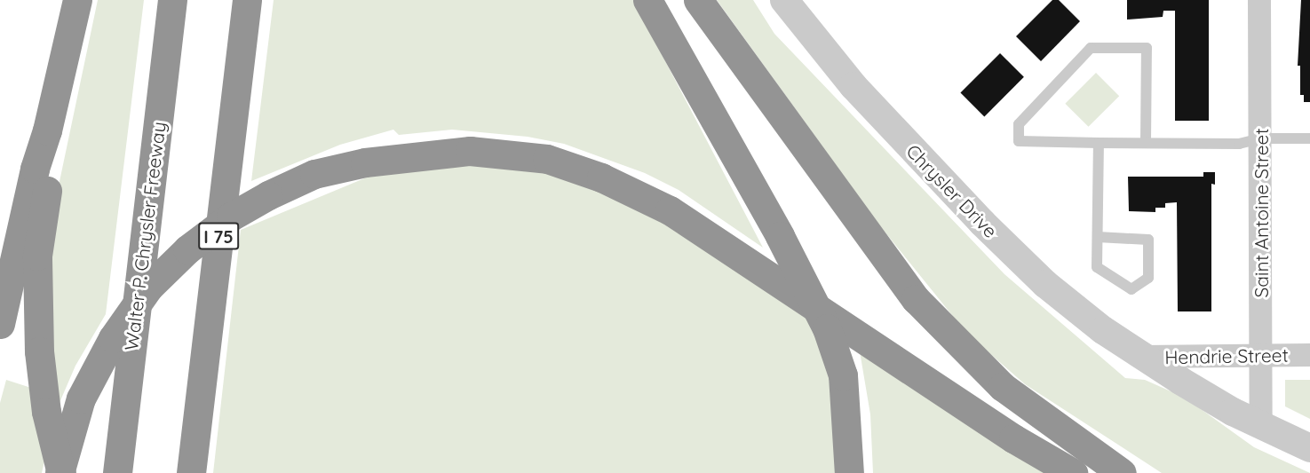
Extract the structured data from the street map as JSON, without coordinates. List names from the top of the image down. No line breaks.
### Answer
{"streets":{"highway":["Walter P. Chrysler Freeway","I 75"],"street":["Chrysler Drive","Saint Antoine Street","Hendrie Street"]},"crossings":[["Chrysler Drive","Saint Antoine Street"],["Chrysler Drive","Hendrie Street"],["Saint Antoine Street","Hendrie Street"]]}
